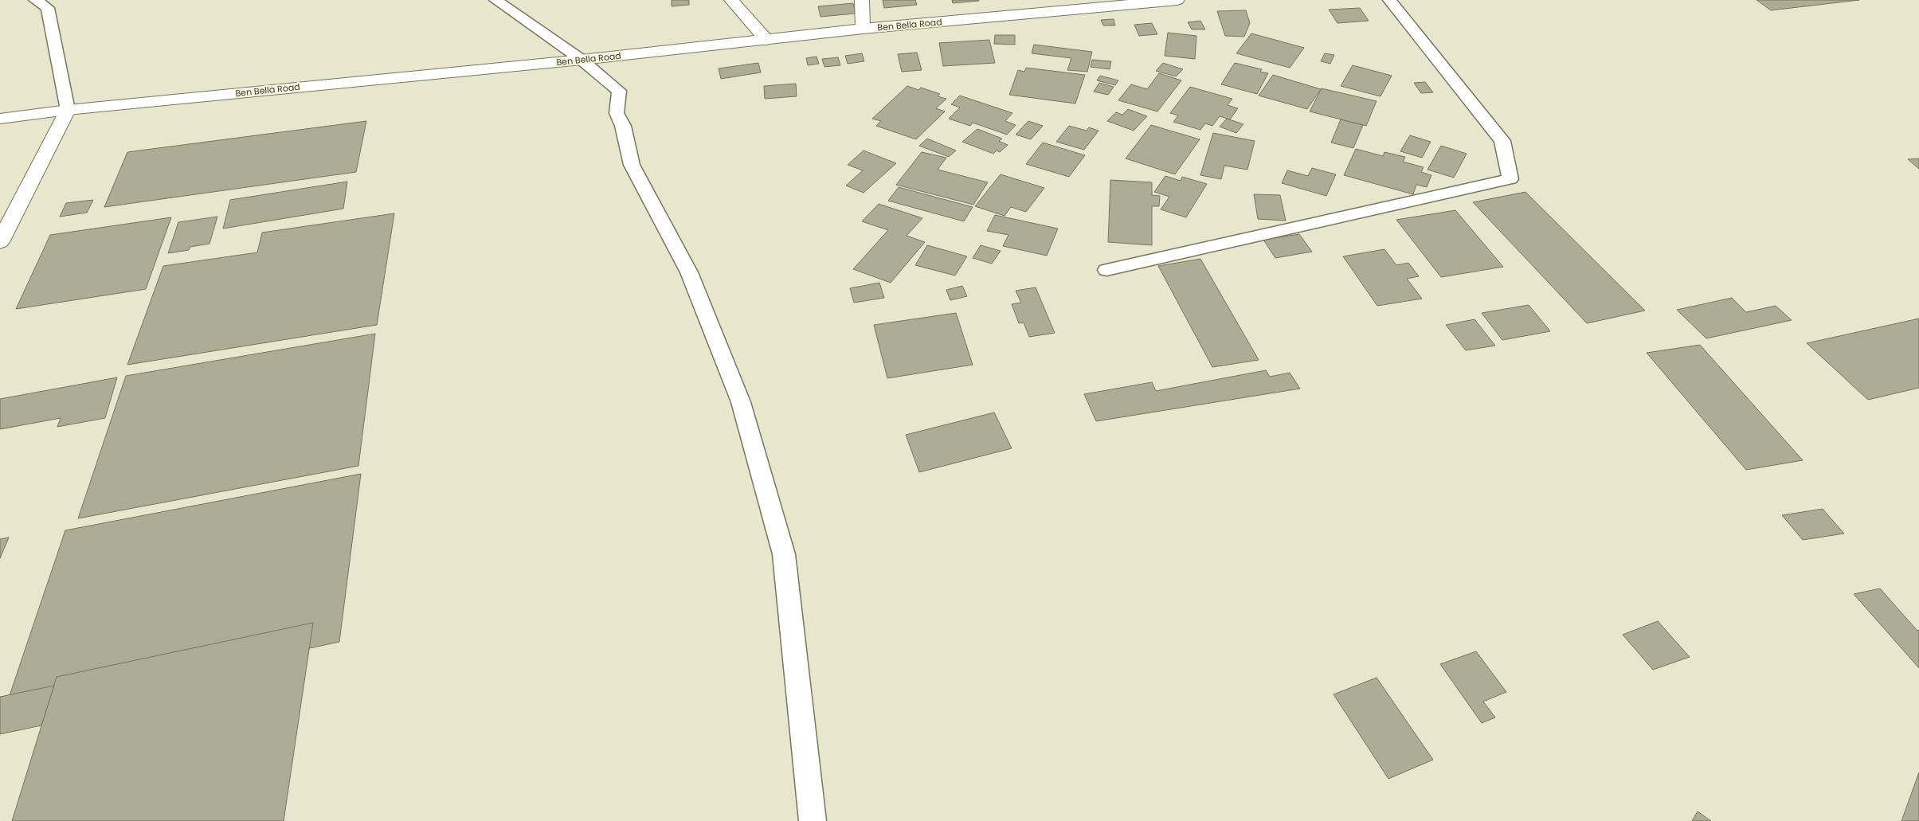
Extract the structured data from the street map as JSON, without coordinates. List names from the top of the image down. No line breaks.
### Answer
{"streets":{"main road":["Ben Bella Road"]}}
